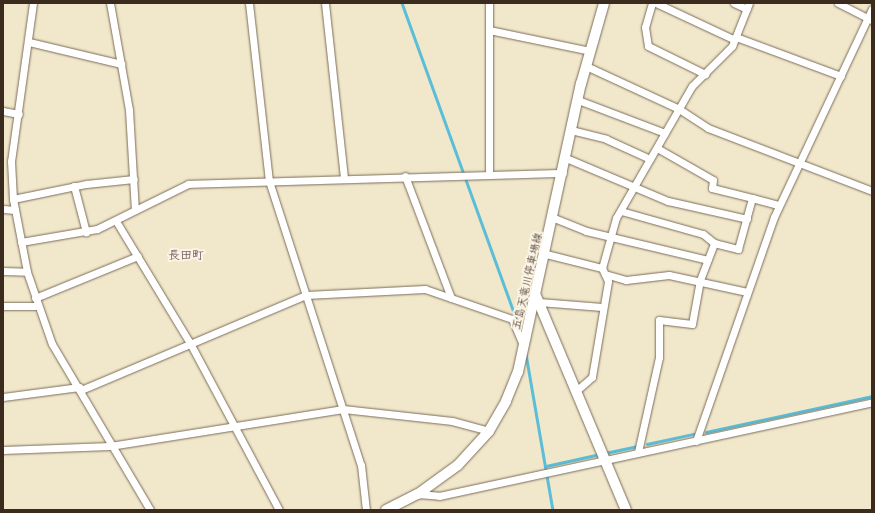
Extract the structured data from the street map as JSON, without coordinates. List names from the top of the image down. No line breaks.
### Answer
{"streets":{"main road":["五島天竜川停車場線"]},"districts":["長田町"]}
